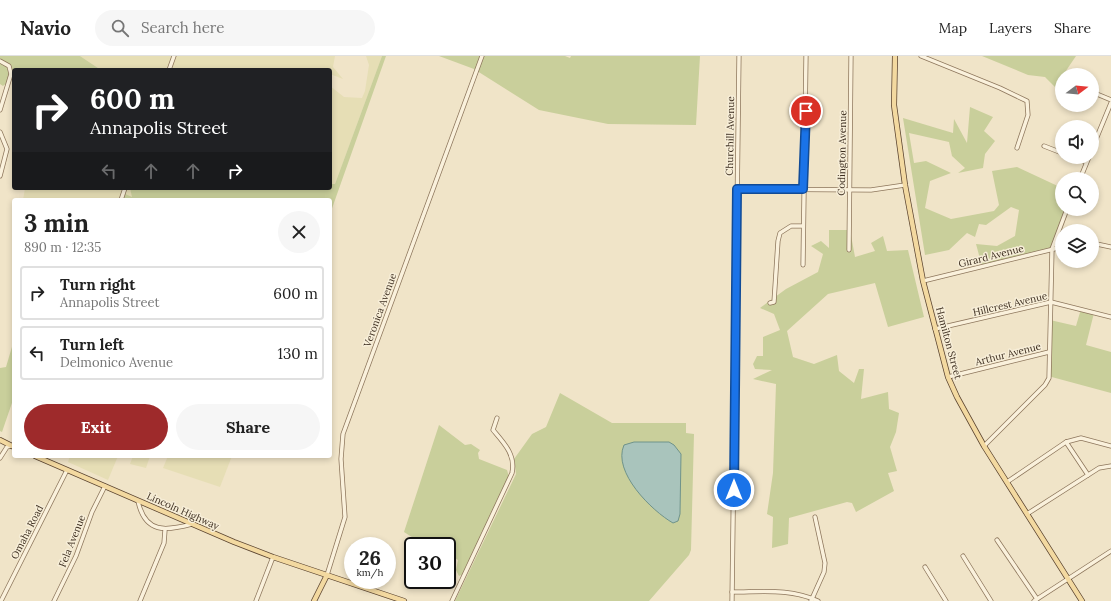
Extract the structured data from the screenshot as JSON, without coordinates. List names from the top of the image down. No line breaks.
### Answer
{"streets":{"main road":["Hamilton Street","Lincoln Highway"],"street":["Churchill Avenue","Codington Avenue","Girard Avenue","Hillcrest Avenue","Veronica Avenue","Arthur Avenue","Omaha Road","Fela Avenue"]},"crossings":[["Girard Avenue","Hamilton Street"],["Hillcrest Avenue","Hamilton Street"],["Veronica Avenue","Lincoln Highway"],["Hamilton Street","Arthur Avenue"],["Lincoln Highway","Omaha Road"],["Lincoln Highway","Fela Avenue"]],"north":"right","page":{"header":"Navio","search":"Search here","nav":["Map","Layers","Share"],"turn":["600 m","Annapolis Street"],"heading":["3 min","890 m · 12:35"],"list":[{"name":"Turn right","note":"Annapolis Street","value":"600 m"},{"name":"Turn left","note":"Delmonico Avenue","value":"130 m"}],"buttons":["Exit","Share"],"speed":"26 km/h","limit":"30"}}
